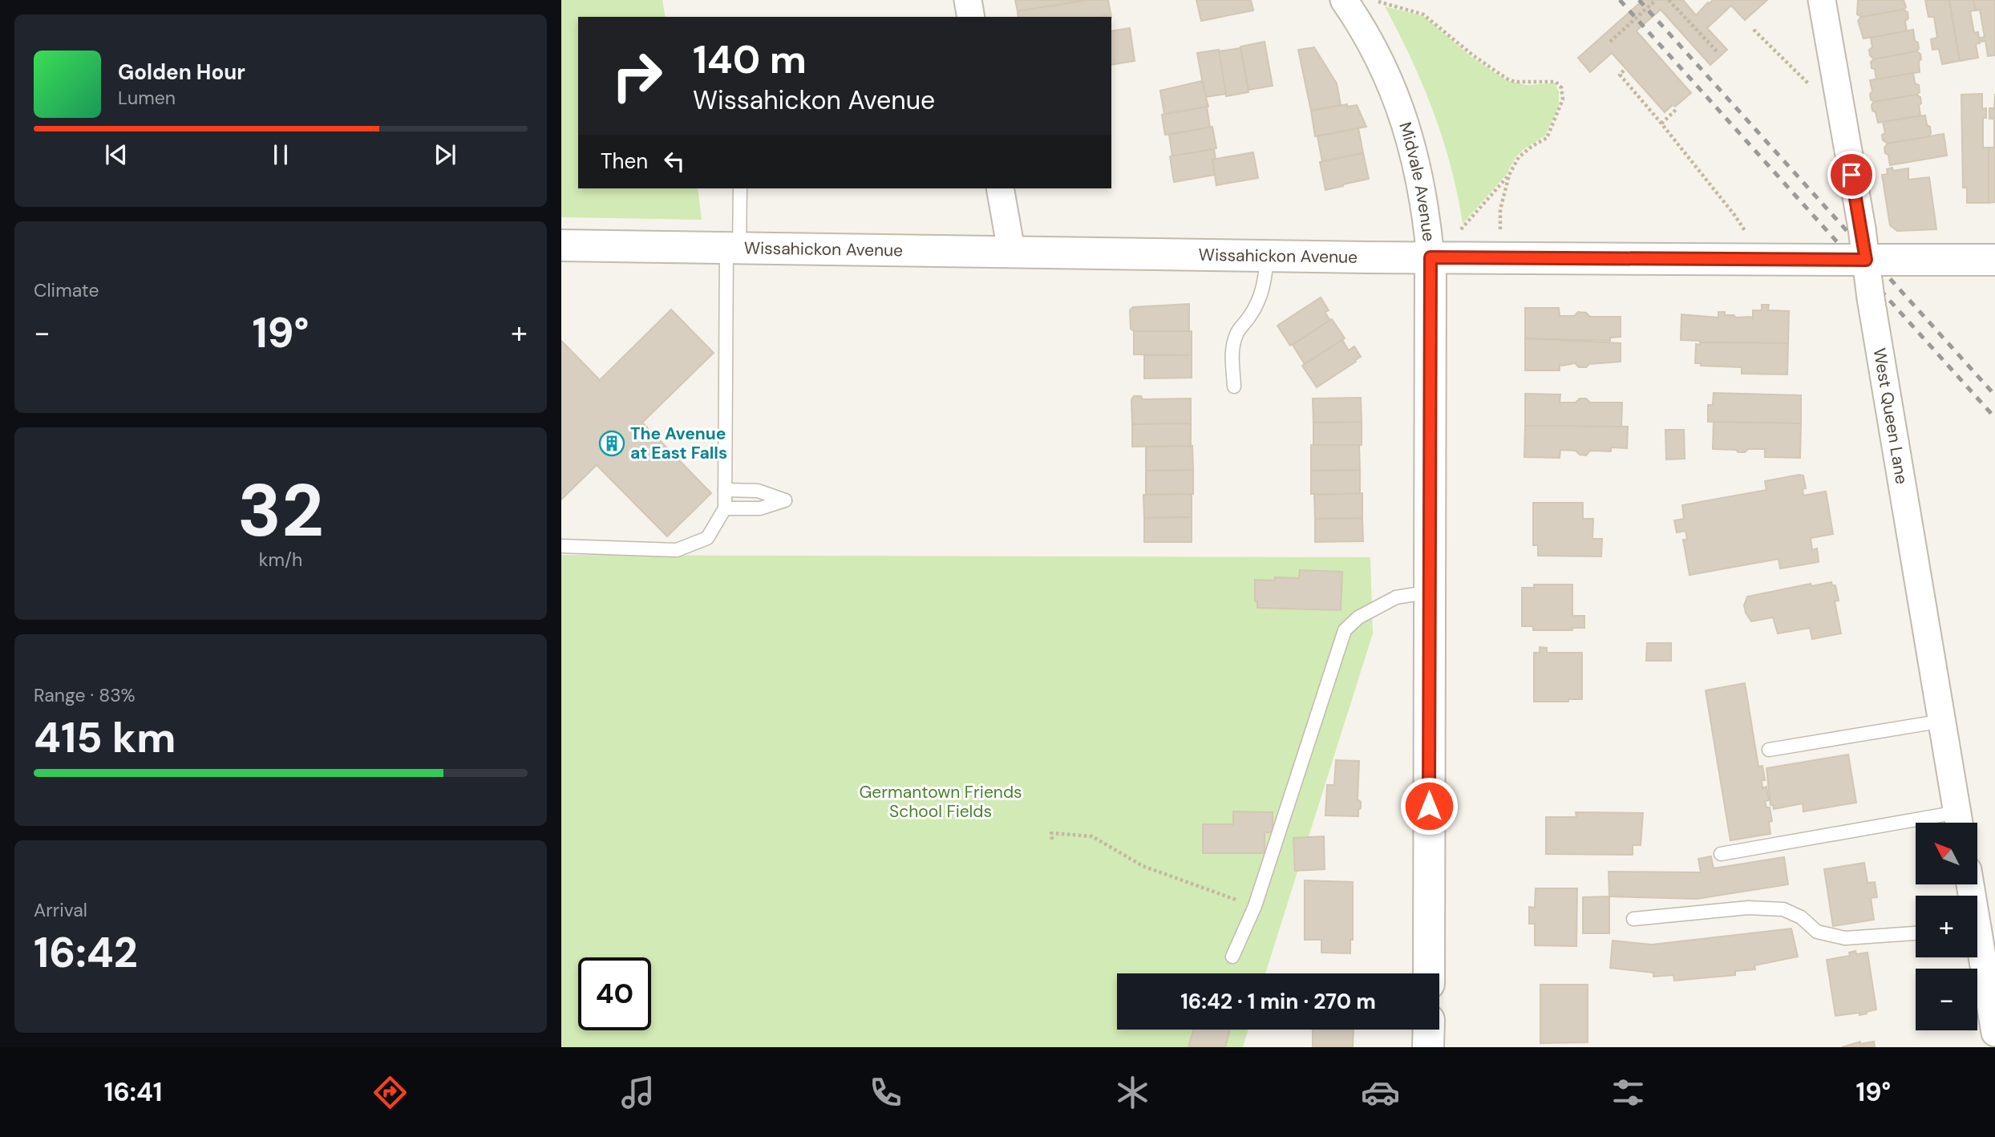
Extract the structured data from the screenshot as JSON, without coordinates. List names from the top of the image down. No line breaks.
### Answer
{"streets":{"street":["Midvale Avenue","Wissahickon Avenue","West Queen Lane"]},"crossings":[["Midvale Avenue","Wissahickon Avenue"],["Wissahickon Avenue","West Queen Lane"]],"parks":["Germantown Friends School Fields"],"places":{"building":["The Avenue at East Falls"]},"north":"top left","page":{"turn":["140 m","Wissahickon Avenue"],"song":["Golden Hour","Lumen"],"then":"Then","tile":["Climate",["32","km/h"],["Range · 83%","415 km"],["Arrival","16:42"]],"heat":["−","19°","+"],"map_buttons":["+","−"],"limit":"40","trip":"16:42 · 1 min · 270 m","tabs":["16:41","19°"]}}
